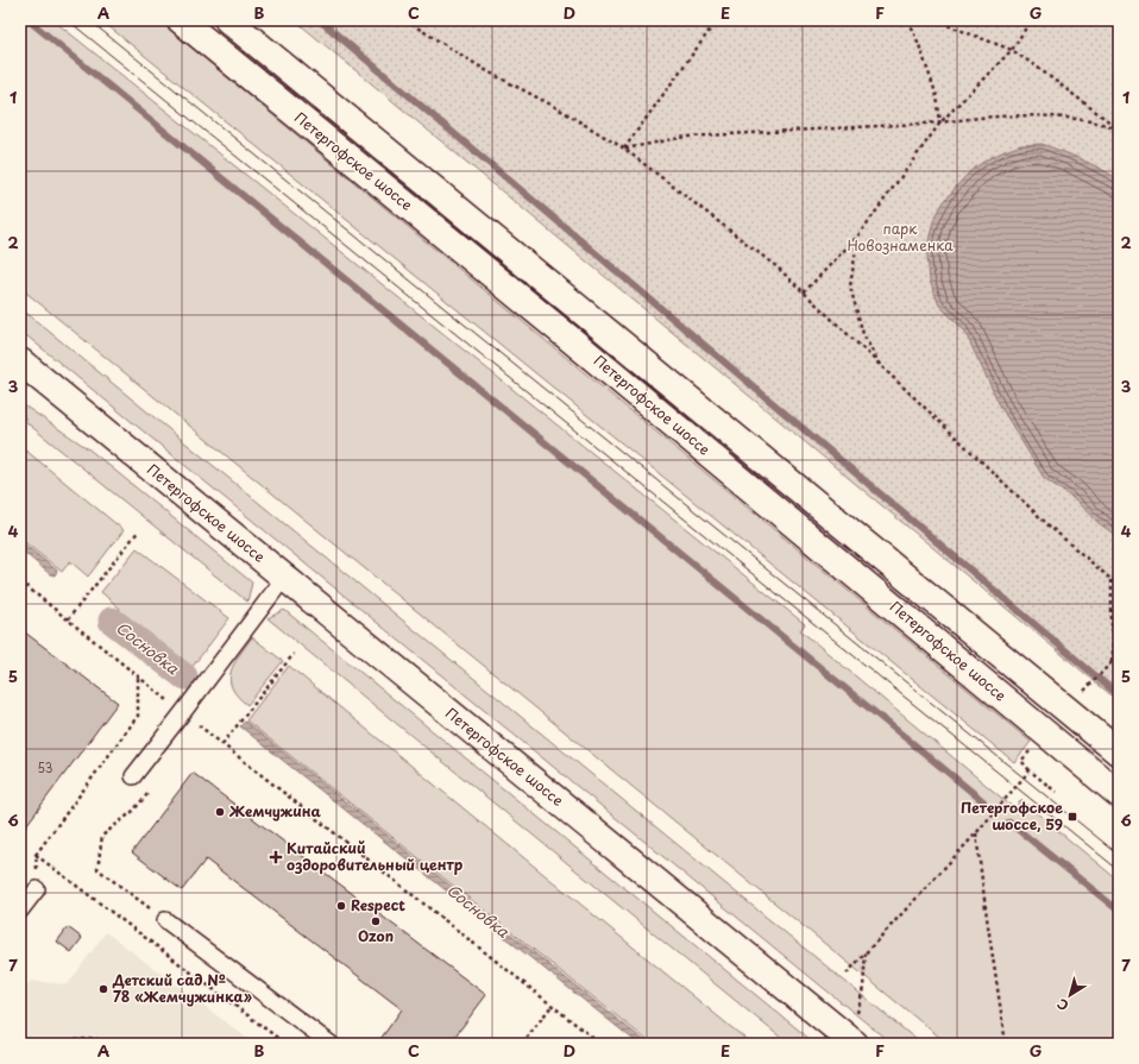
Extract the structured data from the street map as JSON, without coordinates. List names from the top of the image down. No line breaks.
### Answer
{"streets":{"main road":["Петергофское шоссе"]},"water":["Сосновка"],"parks":["парк Новознаменка"],"places":{"other":["Жемчужина","Respect","Ozon","Детский сад № 78 «Жемчужинка»"],"transit":["Петергофское шоссе, 59"],"health":["Китайский оздоровительный центр"]},"house_numbers":["53"],"north":"bottom left","grid":{"columns":["A","B","C","D","E","F","G"],"rows":["1","2","3","4","5","6","7"]}}
